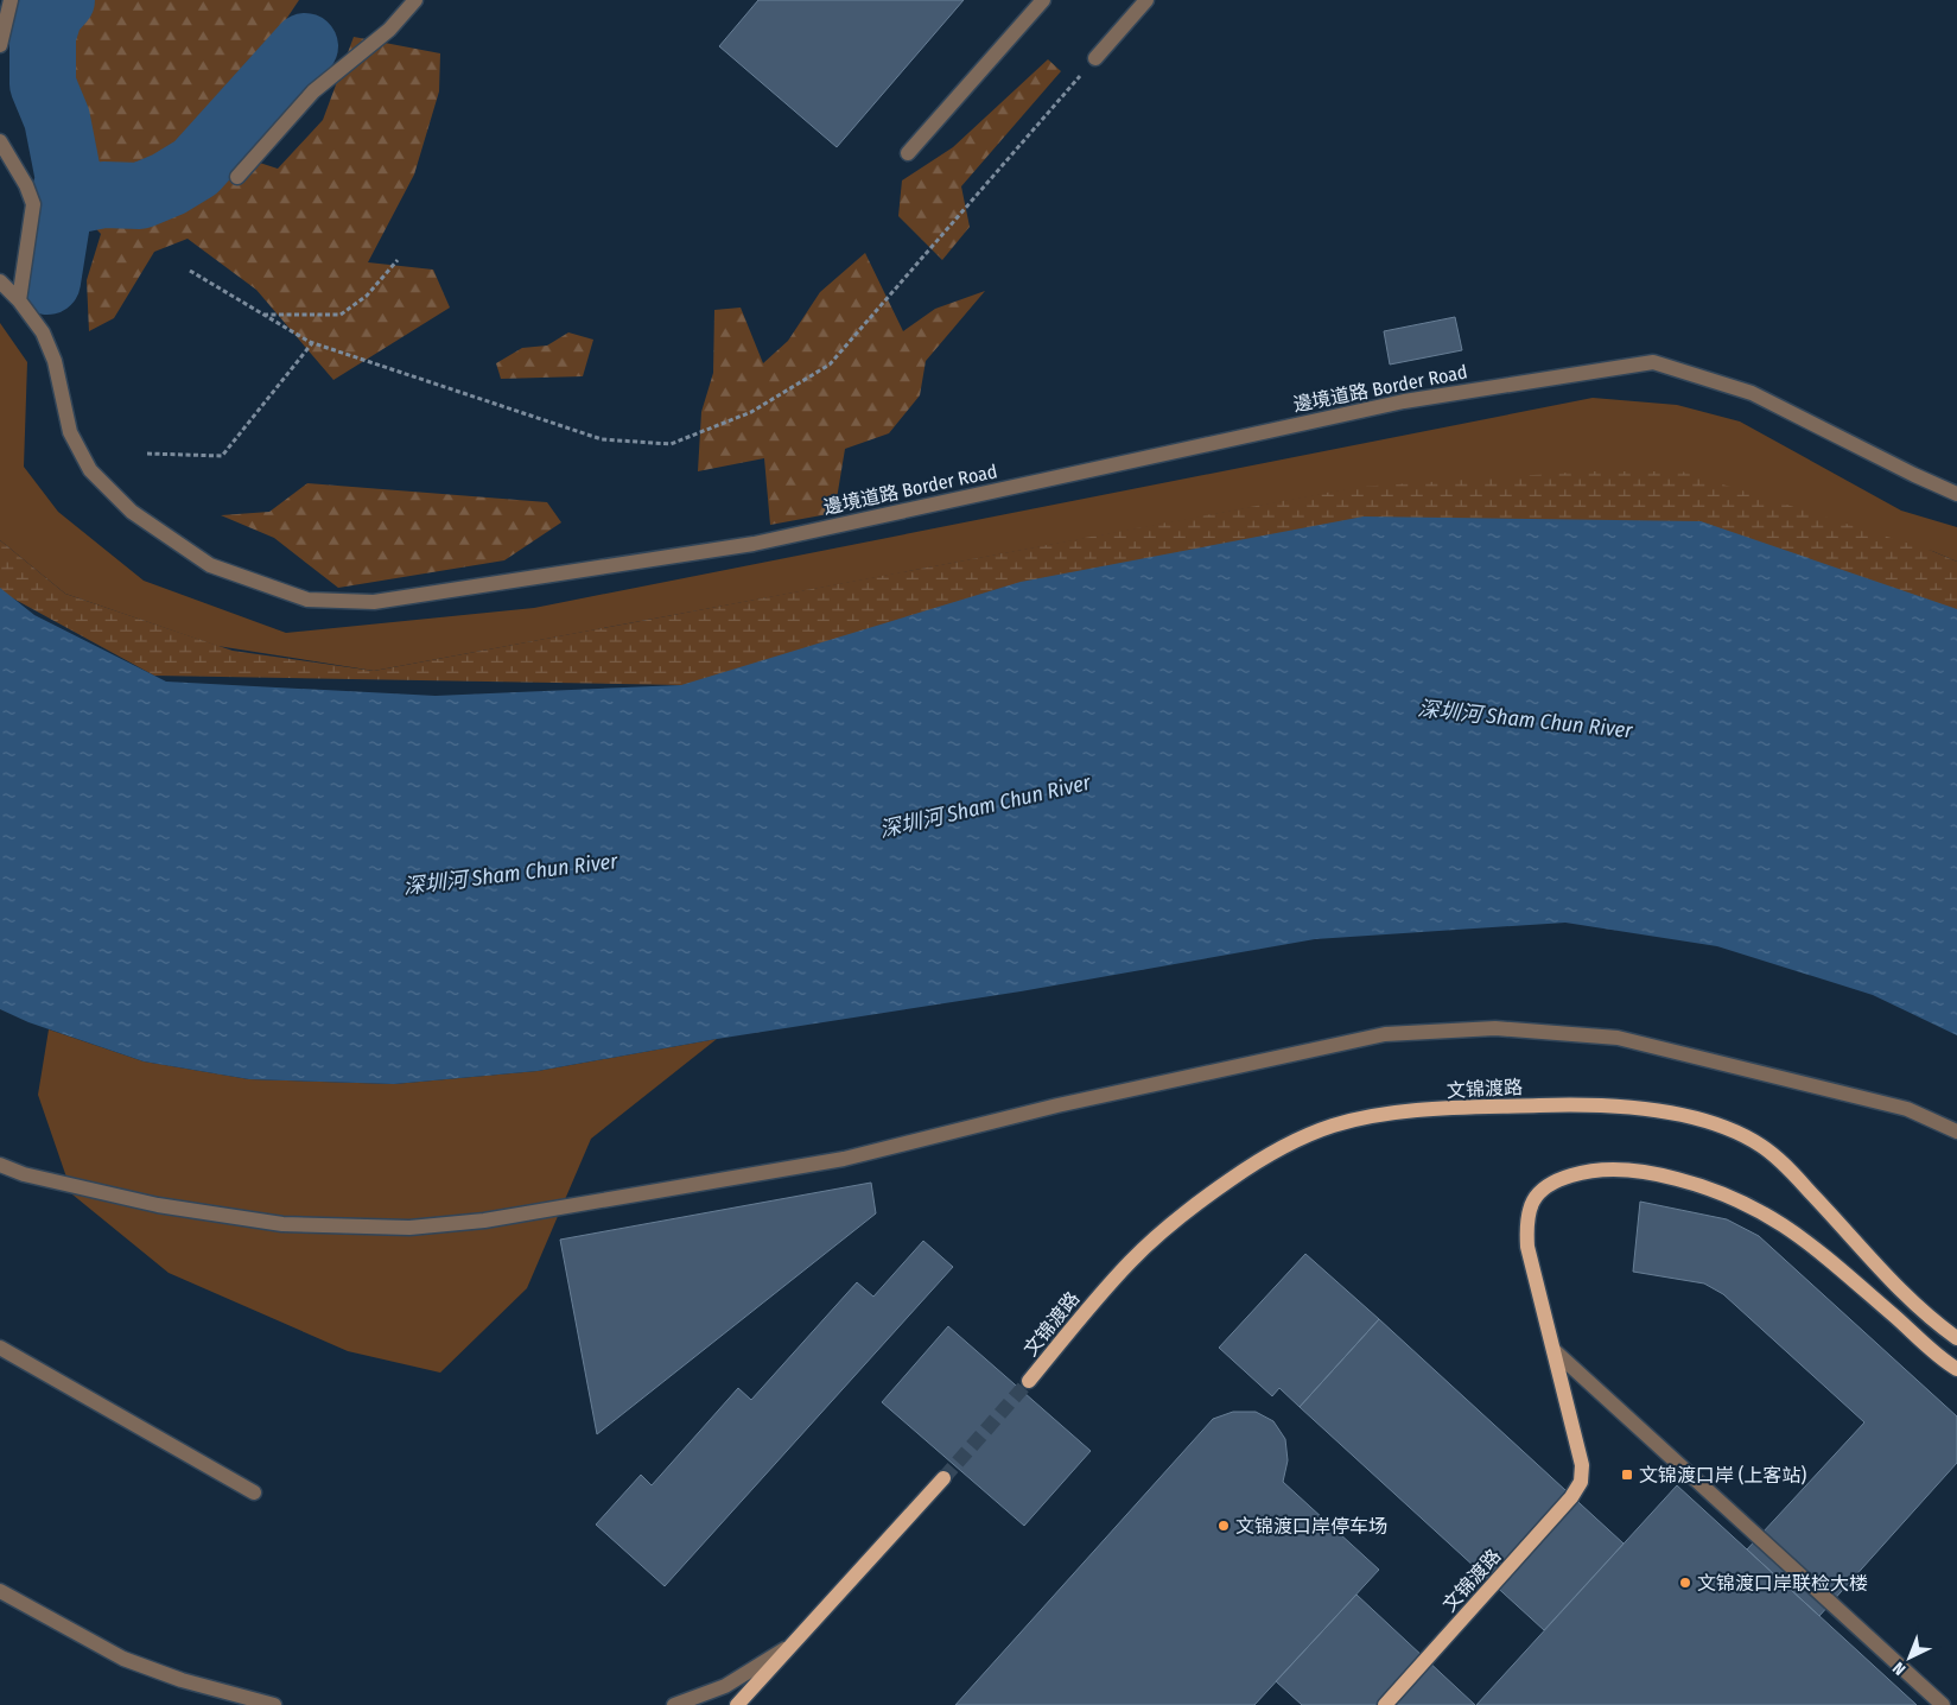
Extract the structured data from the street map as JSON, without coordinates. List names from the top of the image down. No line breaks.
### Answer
{"streets":{"main road":["文锦渡路"],"street":["邊境道路 Border Road"]},"water":["深圳河 Sham Chun River"],"places":{"transit":["文锦渡口岸 (上客站)"],"other":["文锦渡口岸停车场","文锦渡口岸联检大楼"]},"north":"bottom left"}
